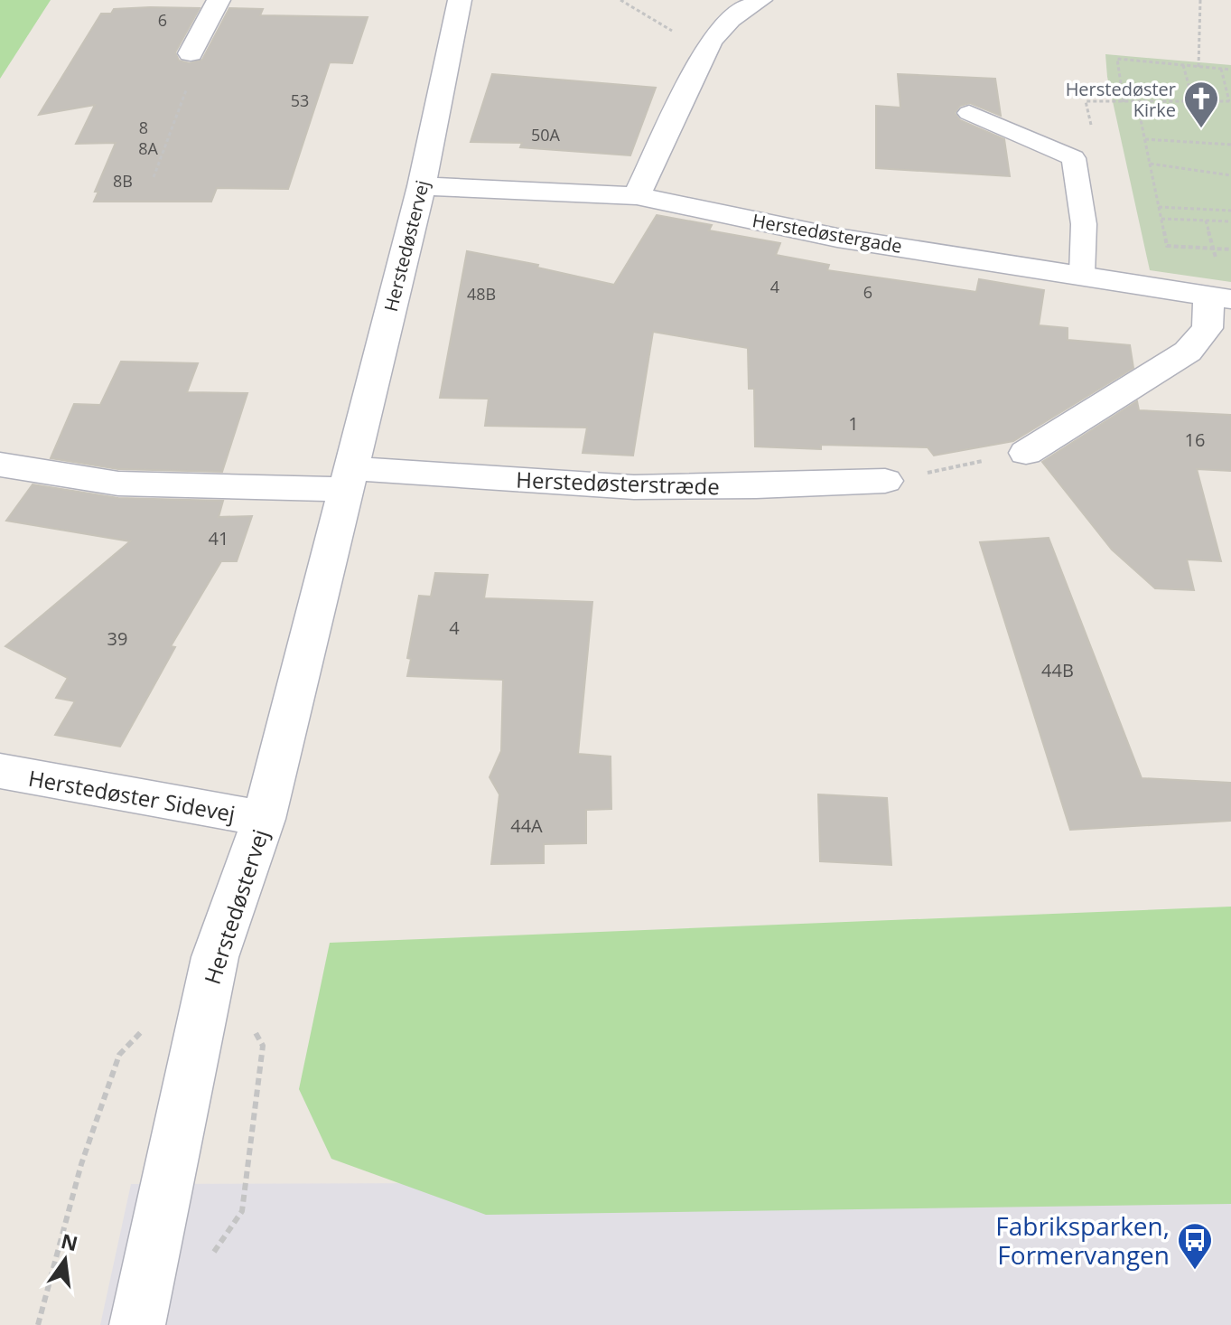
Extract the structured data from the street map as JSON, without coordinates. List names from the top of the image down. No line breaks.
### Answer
{"streets":{"street":["Herstedøstergade","Herstedøstervej","Herstedøsterstræde","Herstedøster Sidevej"]},"crossings":[["Herstedøstergade","Herstedøstervej"],["Herstedøstervej","Herstedøsterstræde"],["Herstedøstervej","Herstedøster Sidevej"]],"places":{"church":["Herstedøster Kirke"],"bus stop":["Fabriksparken, Formervangen"]},"house_numbers":["6","53","8","50A","8A","8B","4","6","48B","1","16","41","4","39","44B","44A"],"north":"top"}
